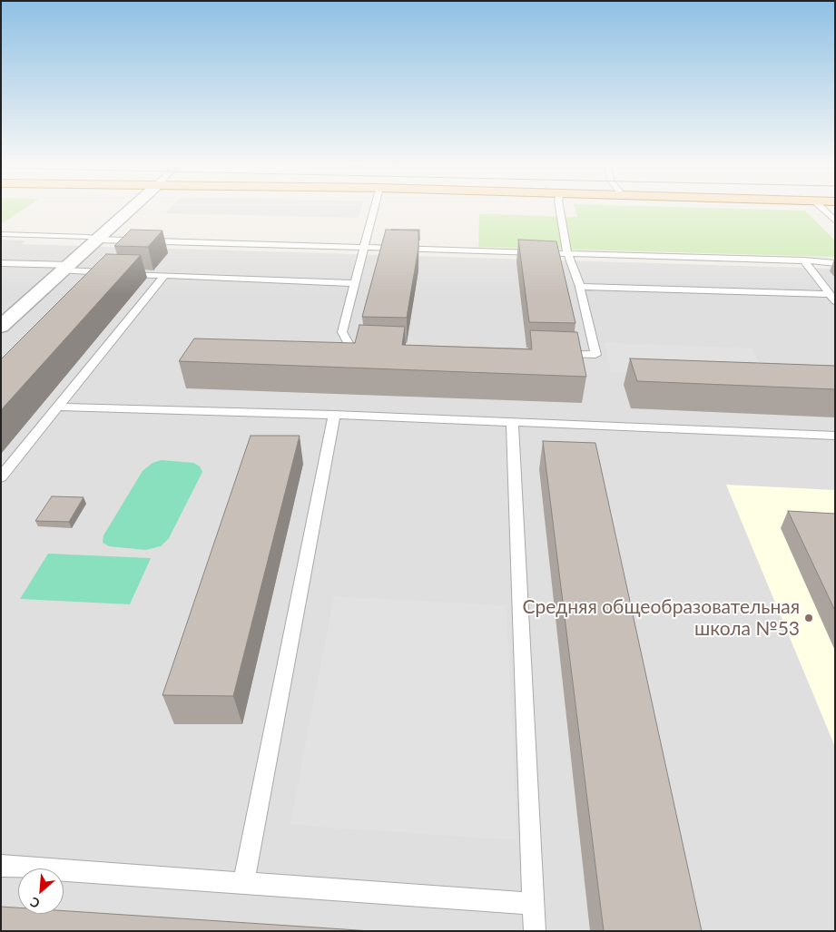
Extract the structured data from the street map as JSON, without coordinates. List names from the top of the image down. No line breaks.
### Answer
{"places":["Средняя общеобразовательная школа №53"],"north":"bottom left"}
